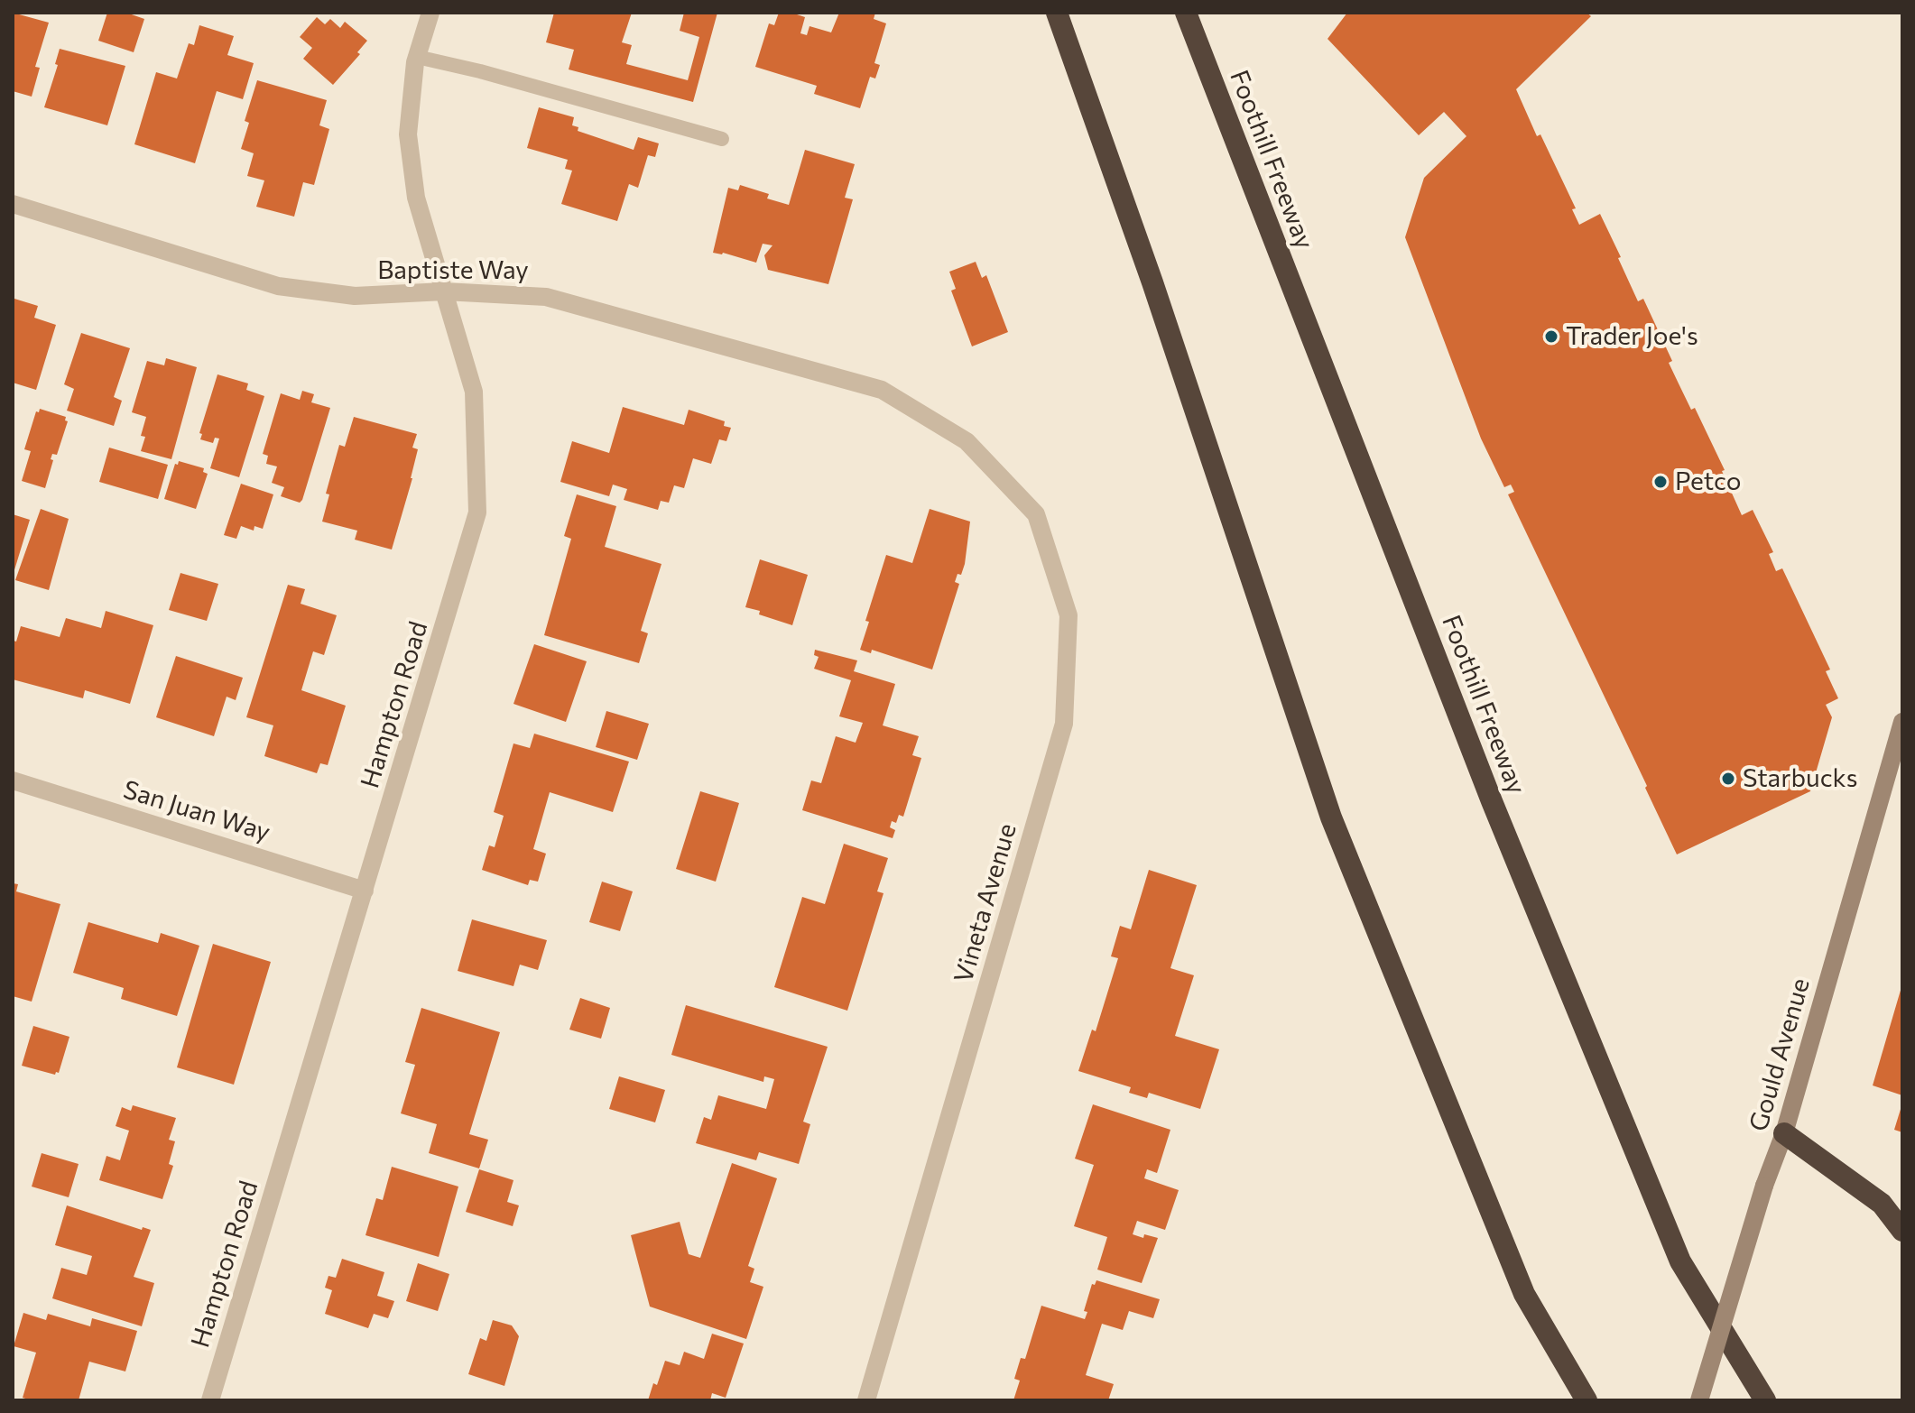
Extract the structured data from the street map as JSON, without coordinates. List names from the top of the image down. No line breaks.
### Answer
{"streets":{"highway":["Foothill Freeway"],"main road":["Gould Avenue"],"street":["Baptiste Way","Hampton Road","San Juan Way","Vineta Avenue"]},"crossings":[["Baptiste Way","Hampton Road"],["Baptiste Way","Vineta Avenue"],["Hampton Road","San Juan Way"]],"places":["Trader Joe's","Petco","Starbucks"]}
